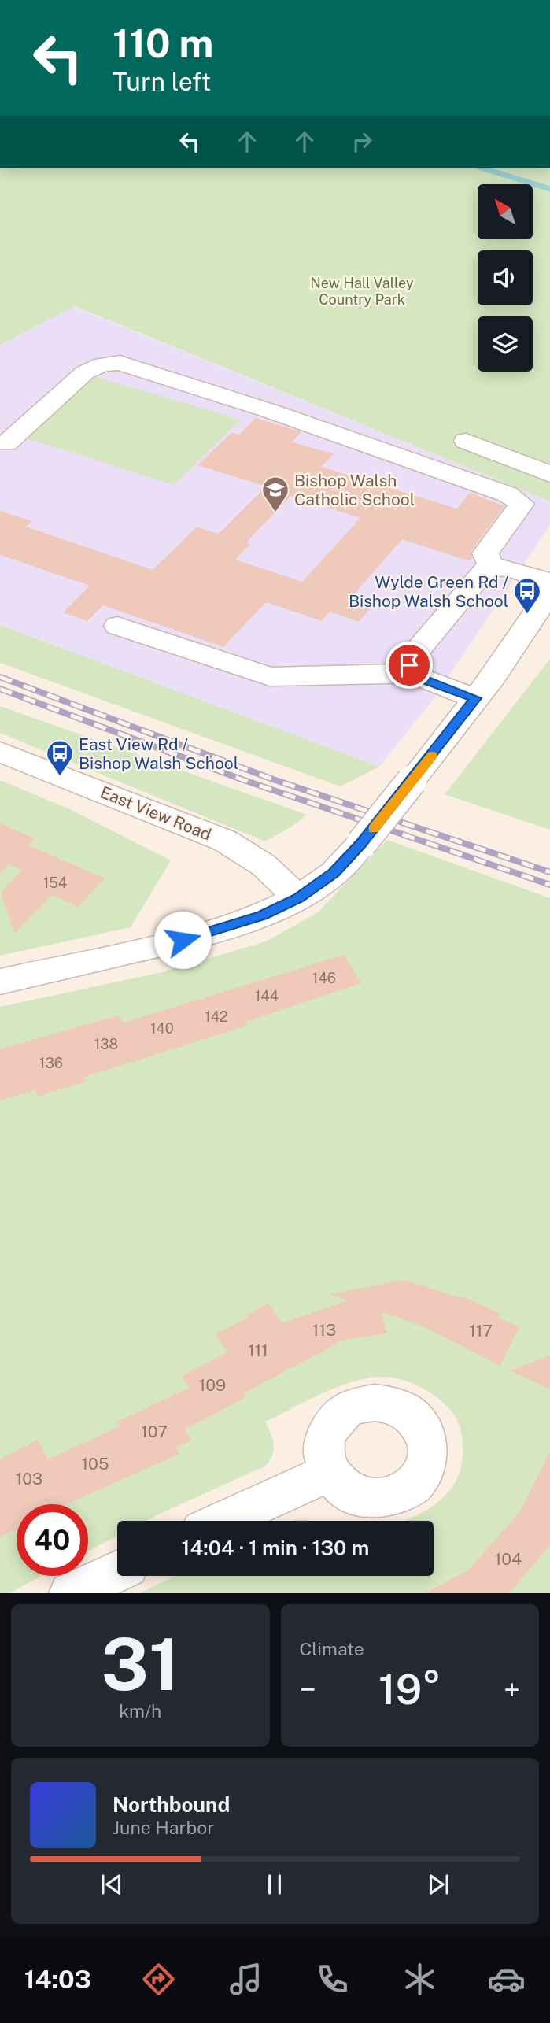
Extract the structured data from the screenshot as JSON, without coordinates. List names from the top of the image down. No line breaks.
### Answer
{"streets":{"street":["East View Road"]},"parks":["New Hall Valley Country Park"],"places":{"school or university":["Bishop Walsh Catholic School"],"bus stop":["Wylde Green Rd / Bishop Walsh School","East View Rd / Bishop Walsh School"]},"house_numbers":["154","146","144","142","140","138","136","113","117","111","109","107","105","103","104"],"north":"top left","page":{"turn":["110 m","Turn left"],"limit":"40","trip":"14:04 · 1 min · 130 m","tile":[["31","km/h"],"Climate"],"heat":["−","19°","+"],"song":["Northbound","June Harbor"],"tabs":"14:03"}}
